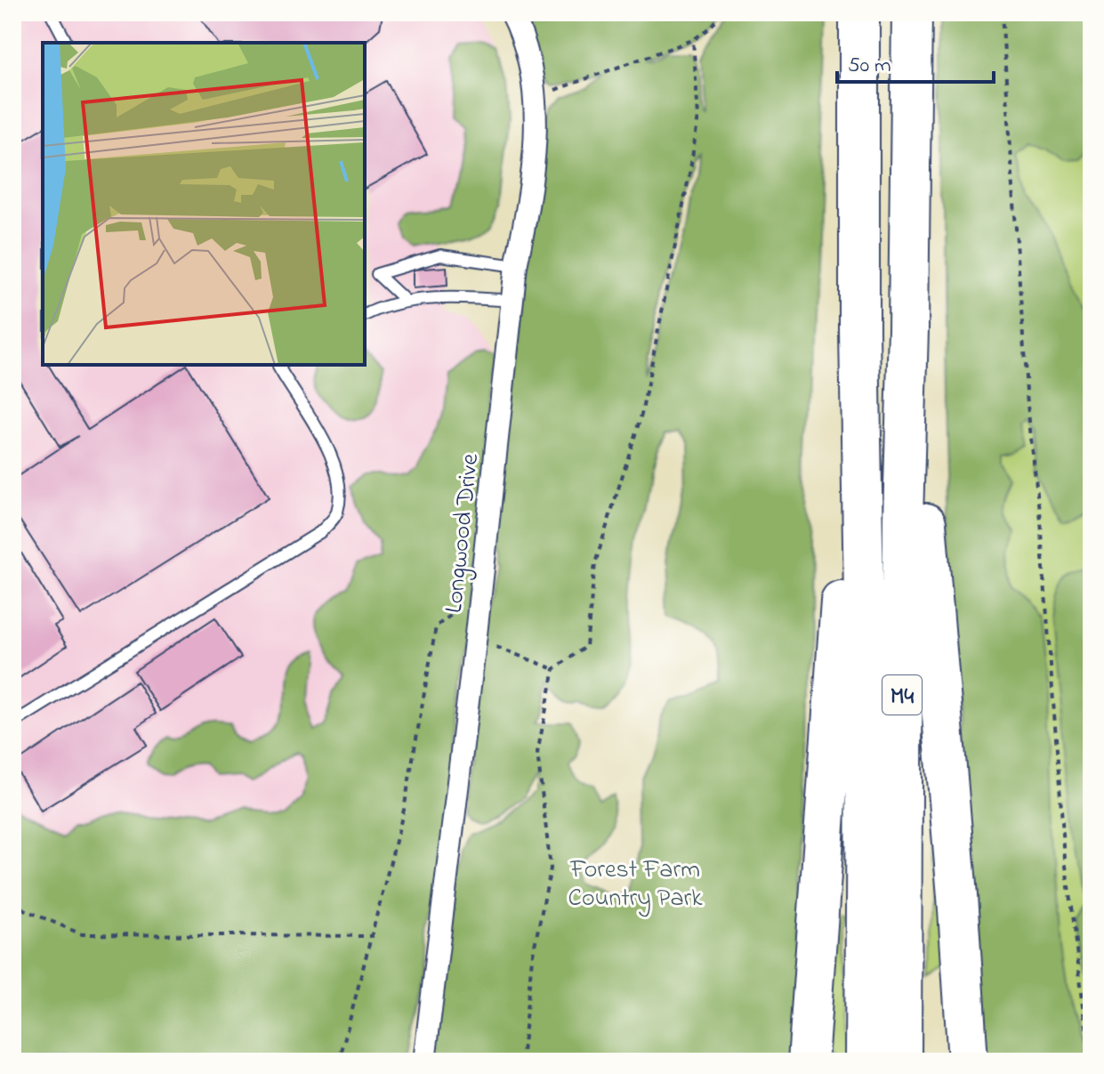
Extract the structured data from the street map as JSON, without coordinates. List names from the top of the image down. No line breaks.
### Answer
{"streets":{"highway":["M4"],"street":["Longwood Drive"]},"parks":["Forest Farm Country Park"],"scale_bar":"50 m"}
